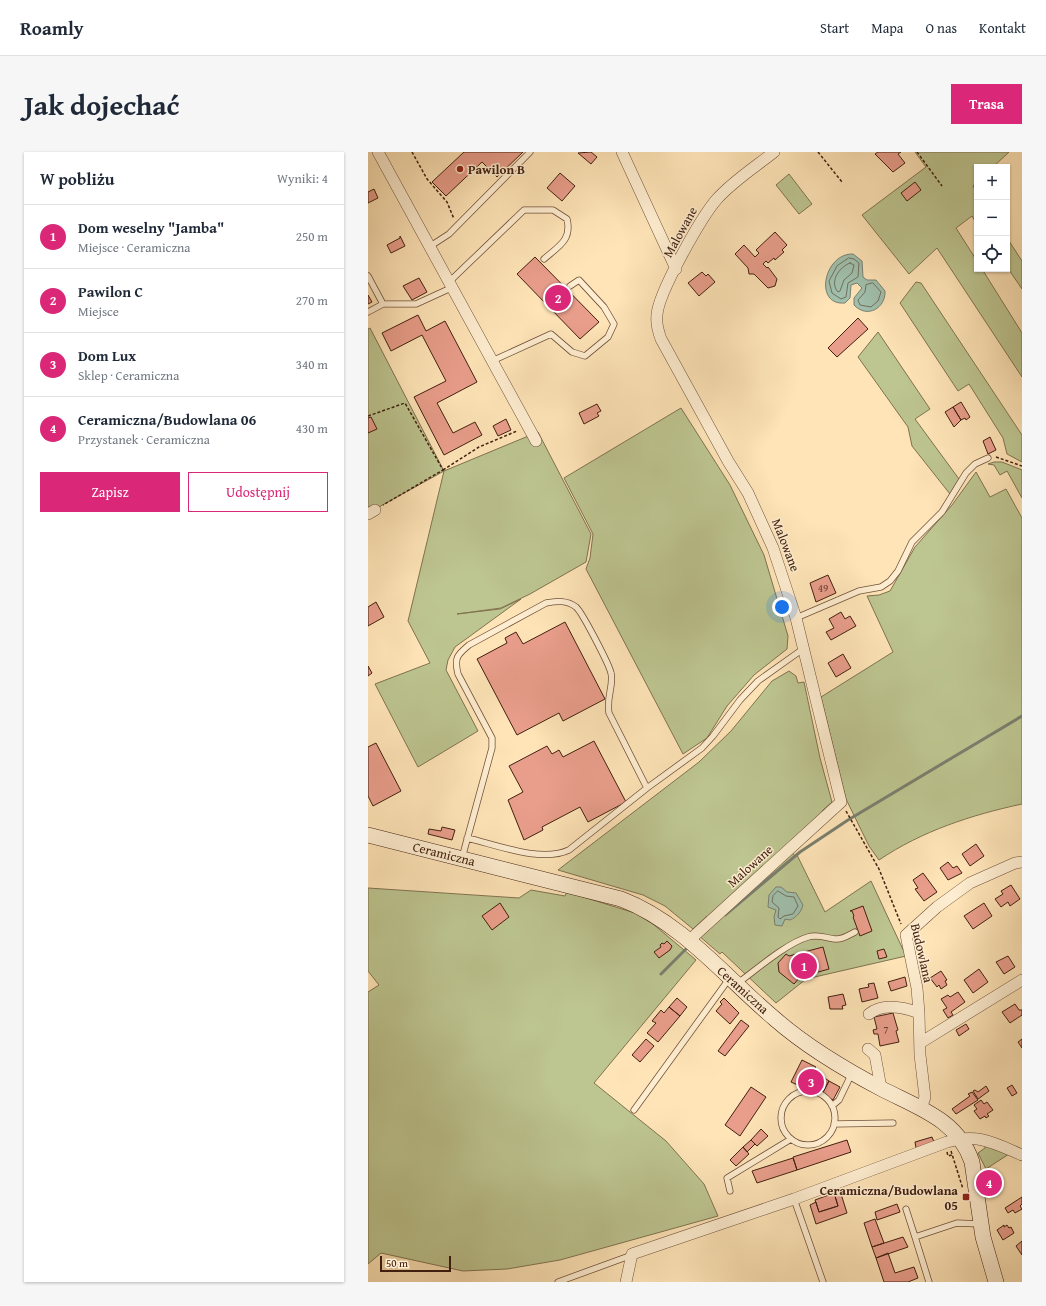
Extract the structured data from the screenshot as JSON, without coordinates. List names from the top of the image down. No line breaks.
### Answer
{"streets":{"street":["Malowane","Ceramiczna","Budowlana"]},"crossings":[["Malowane","Ceramiczna"],["Ceramiczna","Budowlana"]],"places":{"other":["Pawilon B"],"transit":["Ceramiczna/Budowlana 05"]},"house_numbers":["49","7"],"scale_bar":"50 m","page":{"header":"Roamly","nav":["Start","Mapa","O nas","Kontakt"],"title":"Jak dojechać","buttons":["Trasa",["Zapisz","Udostępnij"]],"heading":["W pobliżu","Wyniki: 4"],"map_buttons":["+","−"],"list":[{"mark":"1","name":"Dom weselny \"Jamba\"","note":"Miejsce · Ceramiczna","value":"250 m"},{"mark":"2","name":"Pawilon C","note":"Miejsce","value":"270 m"},{"mark":"3","name":"Dom Lux","note":"Sklep · Ceramiczna","value":"340 m"},{"mark":"4","name":"Ceramiczna/Budowlana 06","note":"Przystanek · Ceramiczna","value":"430 m"}],"pins":["2","1","3","4"],"scale":"50 m"}}
